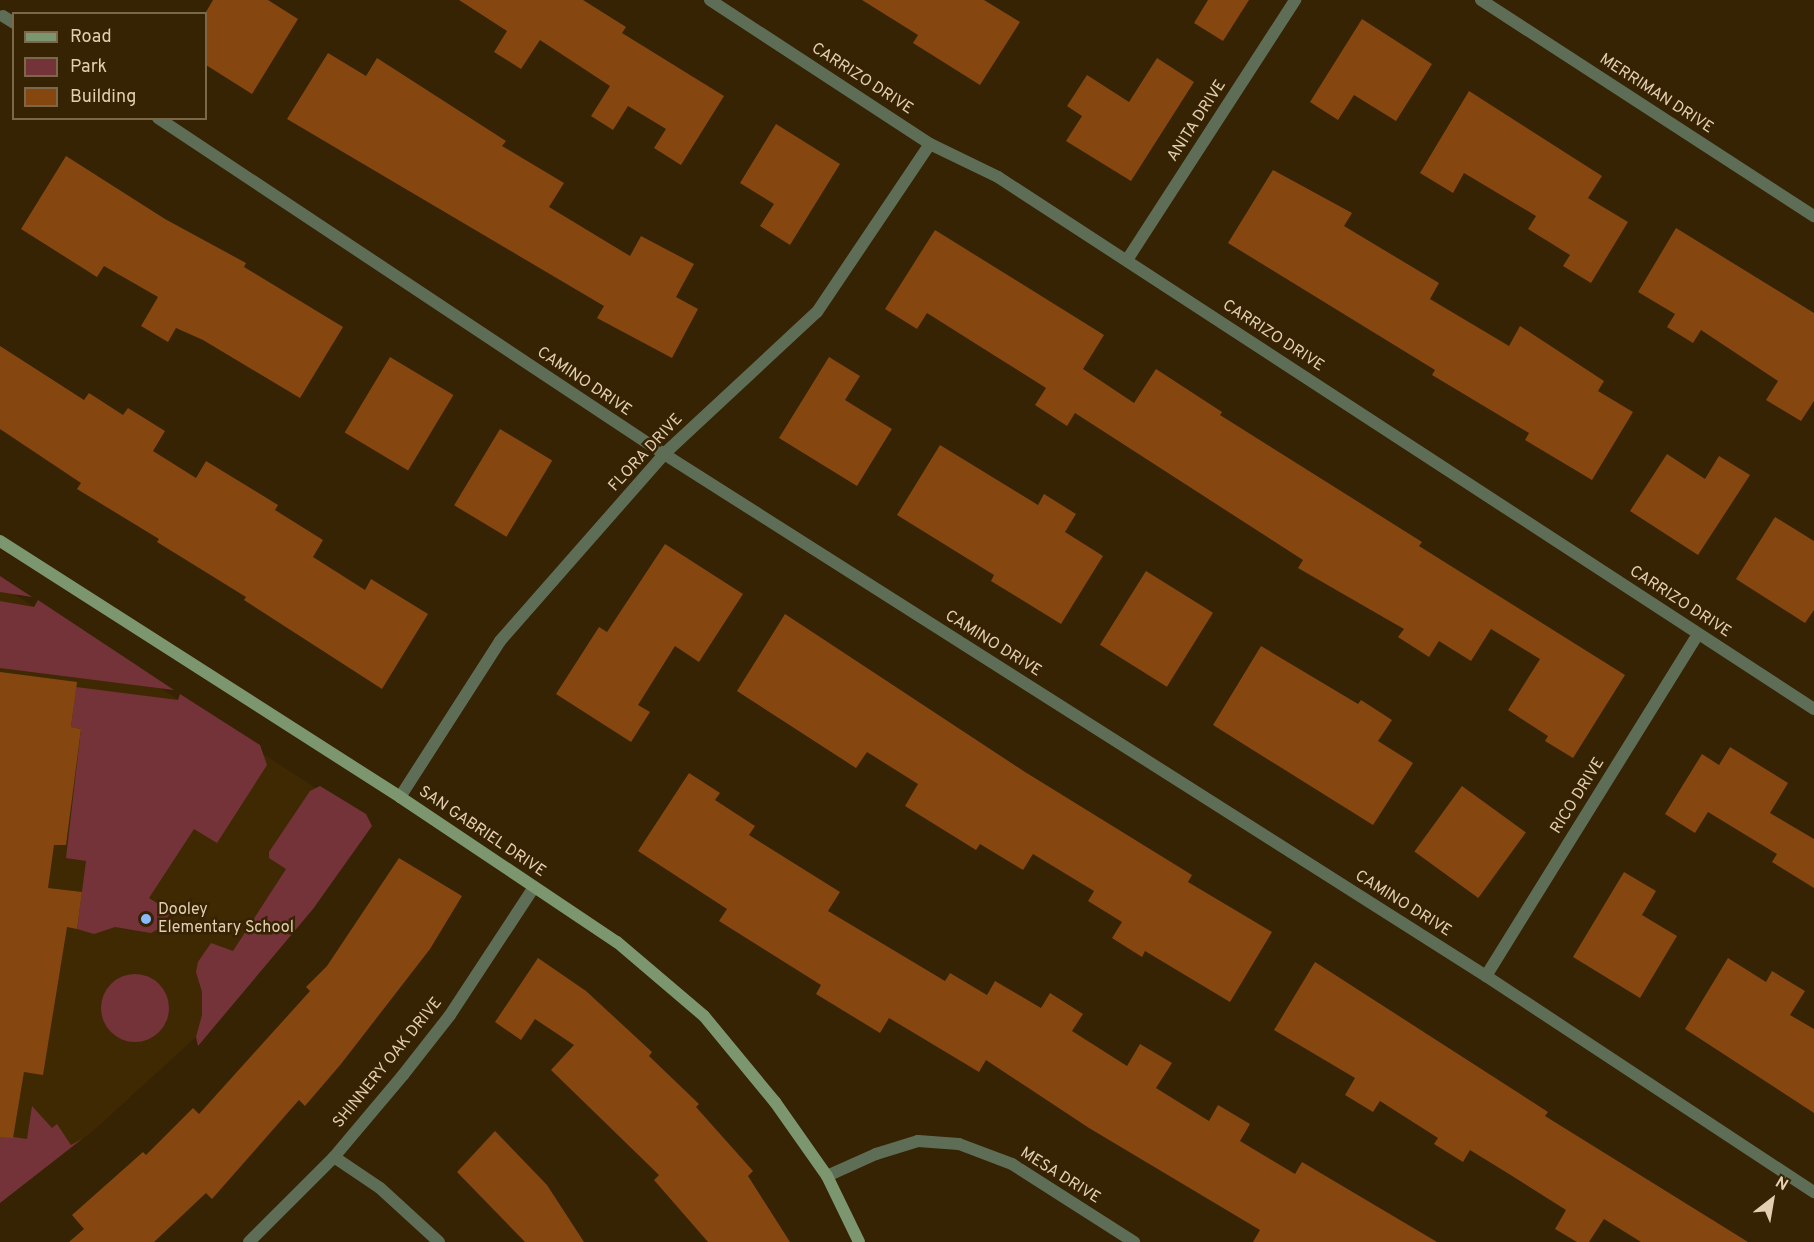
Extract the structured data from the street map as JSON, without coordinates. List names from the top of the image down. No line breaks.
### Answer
{"streets":{"street":["CARRIZO DRIVE","MERRIMAN DRIVE","ANITA DRIVE","CAMINO DRIVE","FLORA DRIVE","RICO DRIVE","SAN GABRIEL DRIVE","SHINNERY OAK DRIVE","MESA DRIVE"]},"crossings":[["CARRIZO DRIVE","ANITA DRIVE"],["CARRIZO DRIVE","FLORA DRIVE"],["CARRIZO DRIVE","RICO DRIVE"],["CAMINO DRIVE","FLORA DRIVE"],["CAMINO DRIVE","RICO DRIVE"],["FLORA DRIVE","SAN GABRIEL DRIVE"],["SAN GABRIEL DRIVE","SHINNERY OAK DRIVE"],["SAN GABRIEL DRIVE","MESA DRIVE"]],"places":["Dooley Elementary School"],"legend":["Road","Park","Building"],"north":"top right"}
